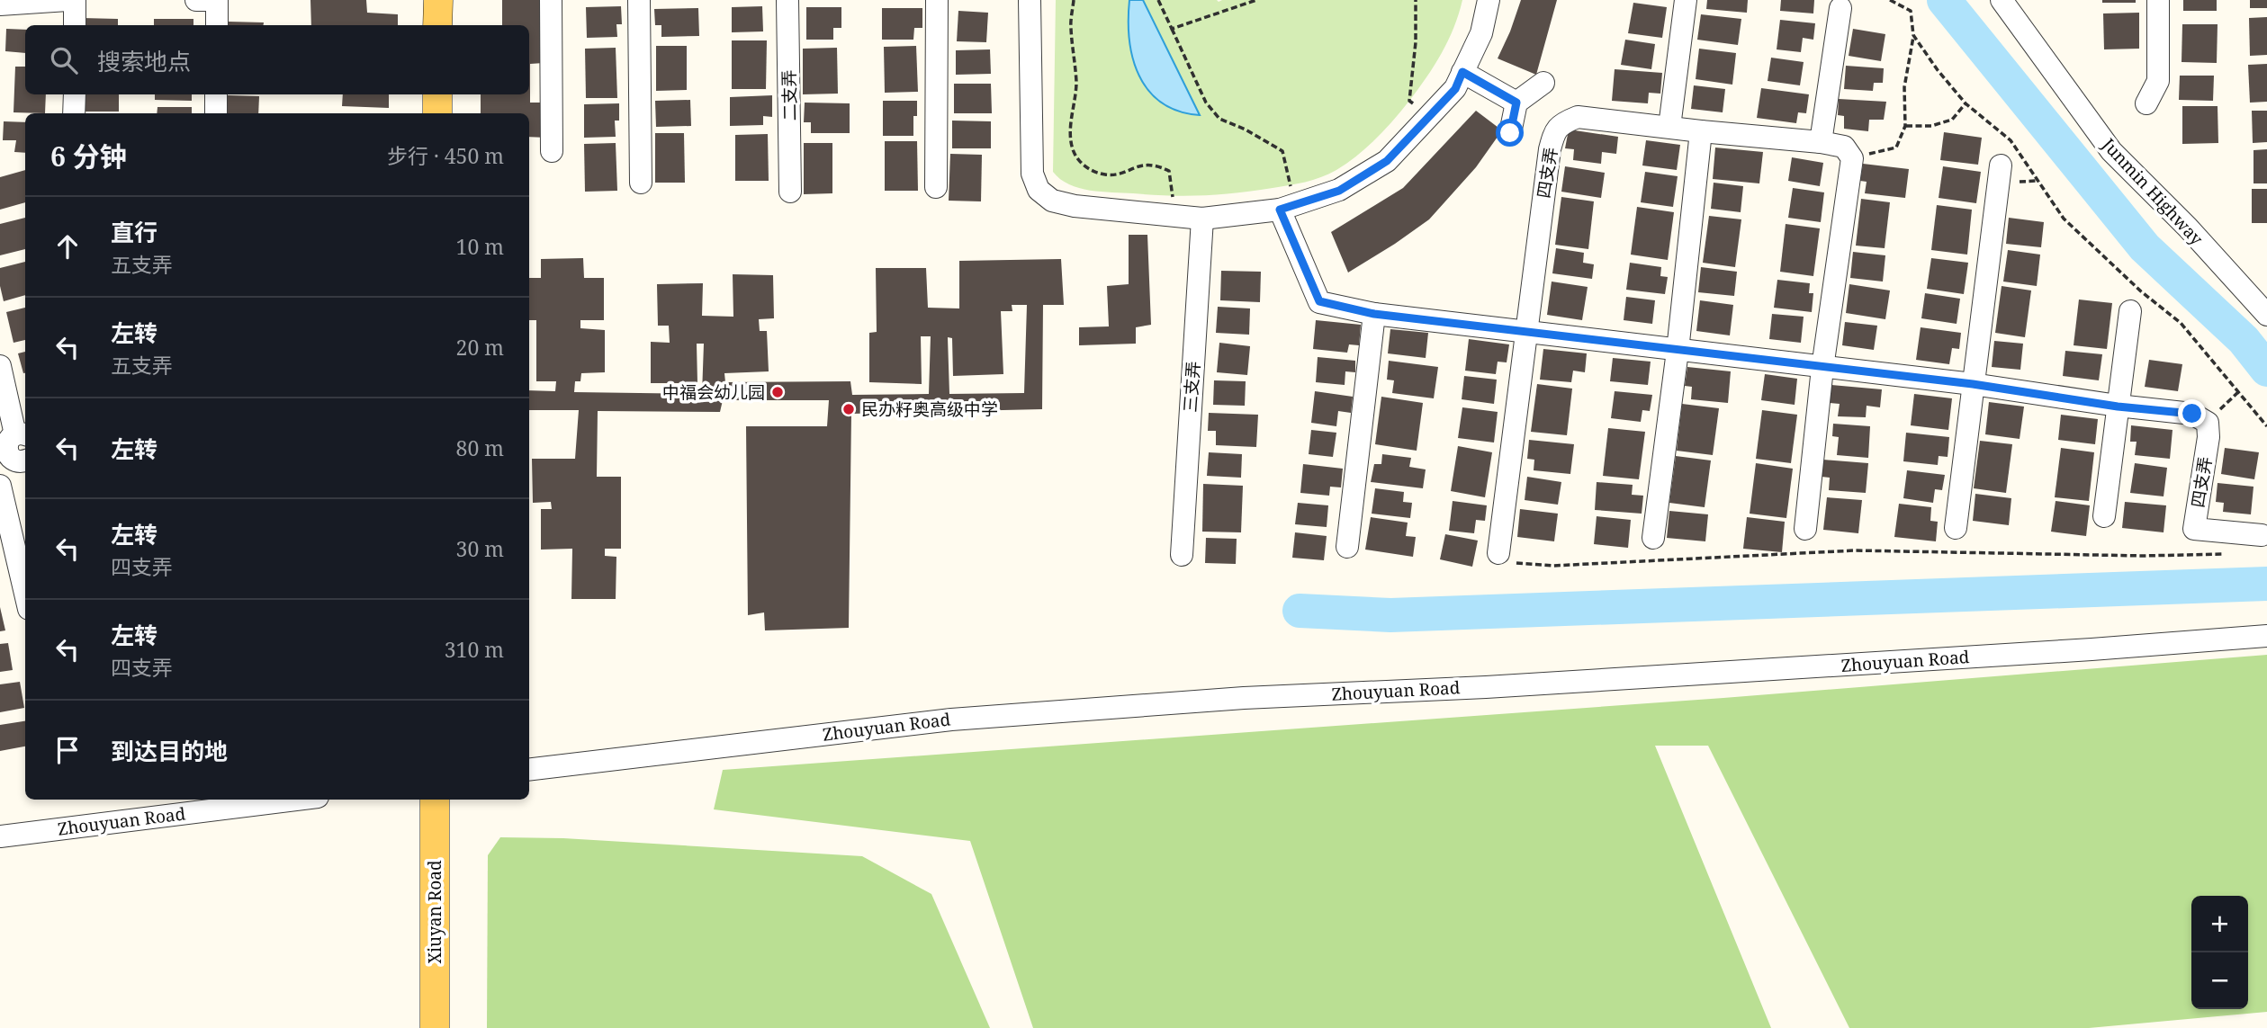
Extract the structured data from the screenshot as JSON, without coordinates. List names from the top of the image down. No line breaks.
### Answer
{"streets":{"main road":["Xiuyan Road"],"street":["二支弄","四支弄","Junmin Highway","三支弄","Zhouyuan Road"]},"places":["中福会幼儿园","民办籽奥高级中学"],"page":{"search":"搜索地点","heading":["6 分钟","步行 · 450 m"],"list":[["直行","五支弄","10 m"],["左转","五支弄","20 m"],["左转","80 m"],["左转","四支弄","30 m"],["左转","四支弄","310 m"],"到达目的地"],"map_buttons":["+","−"]}}
